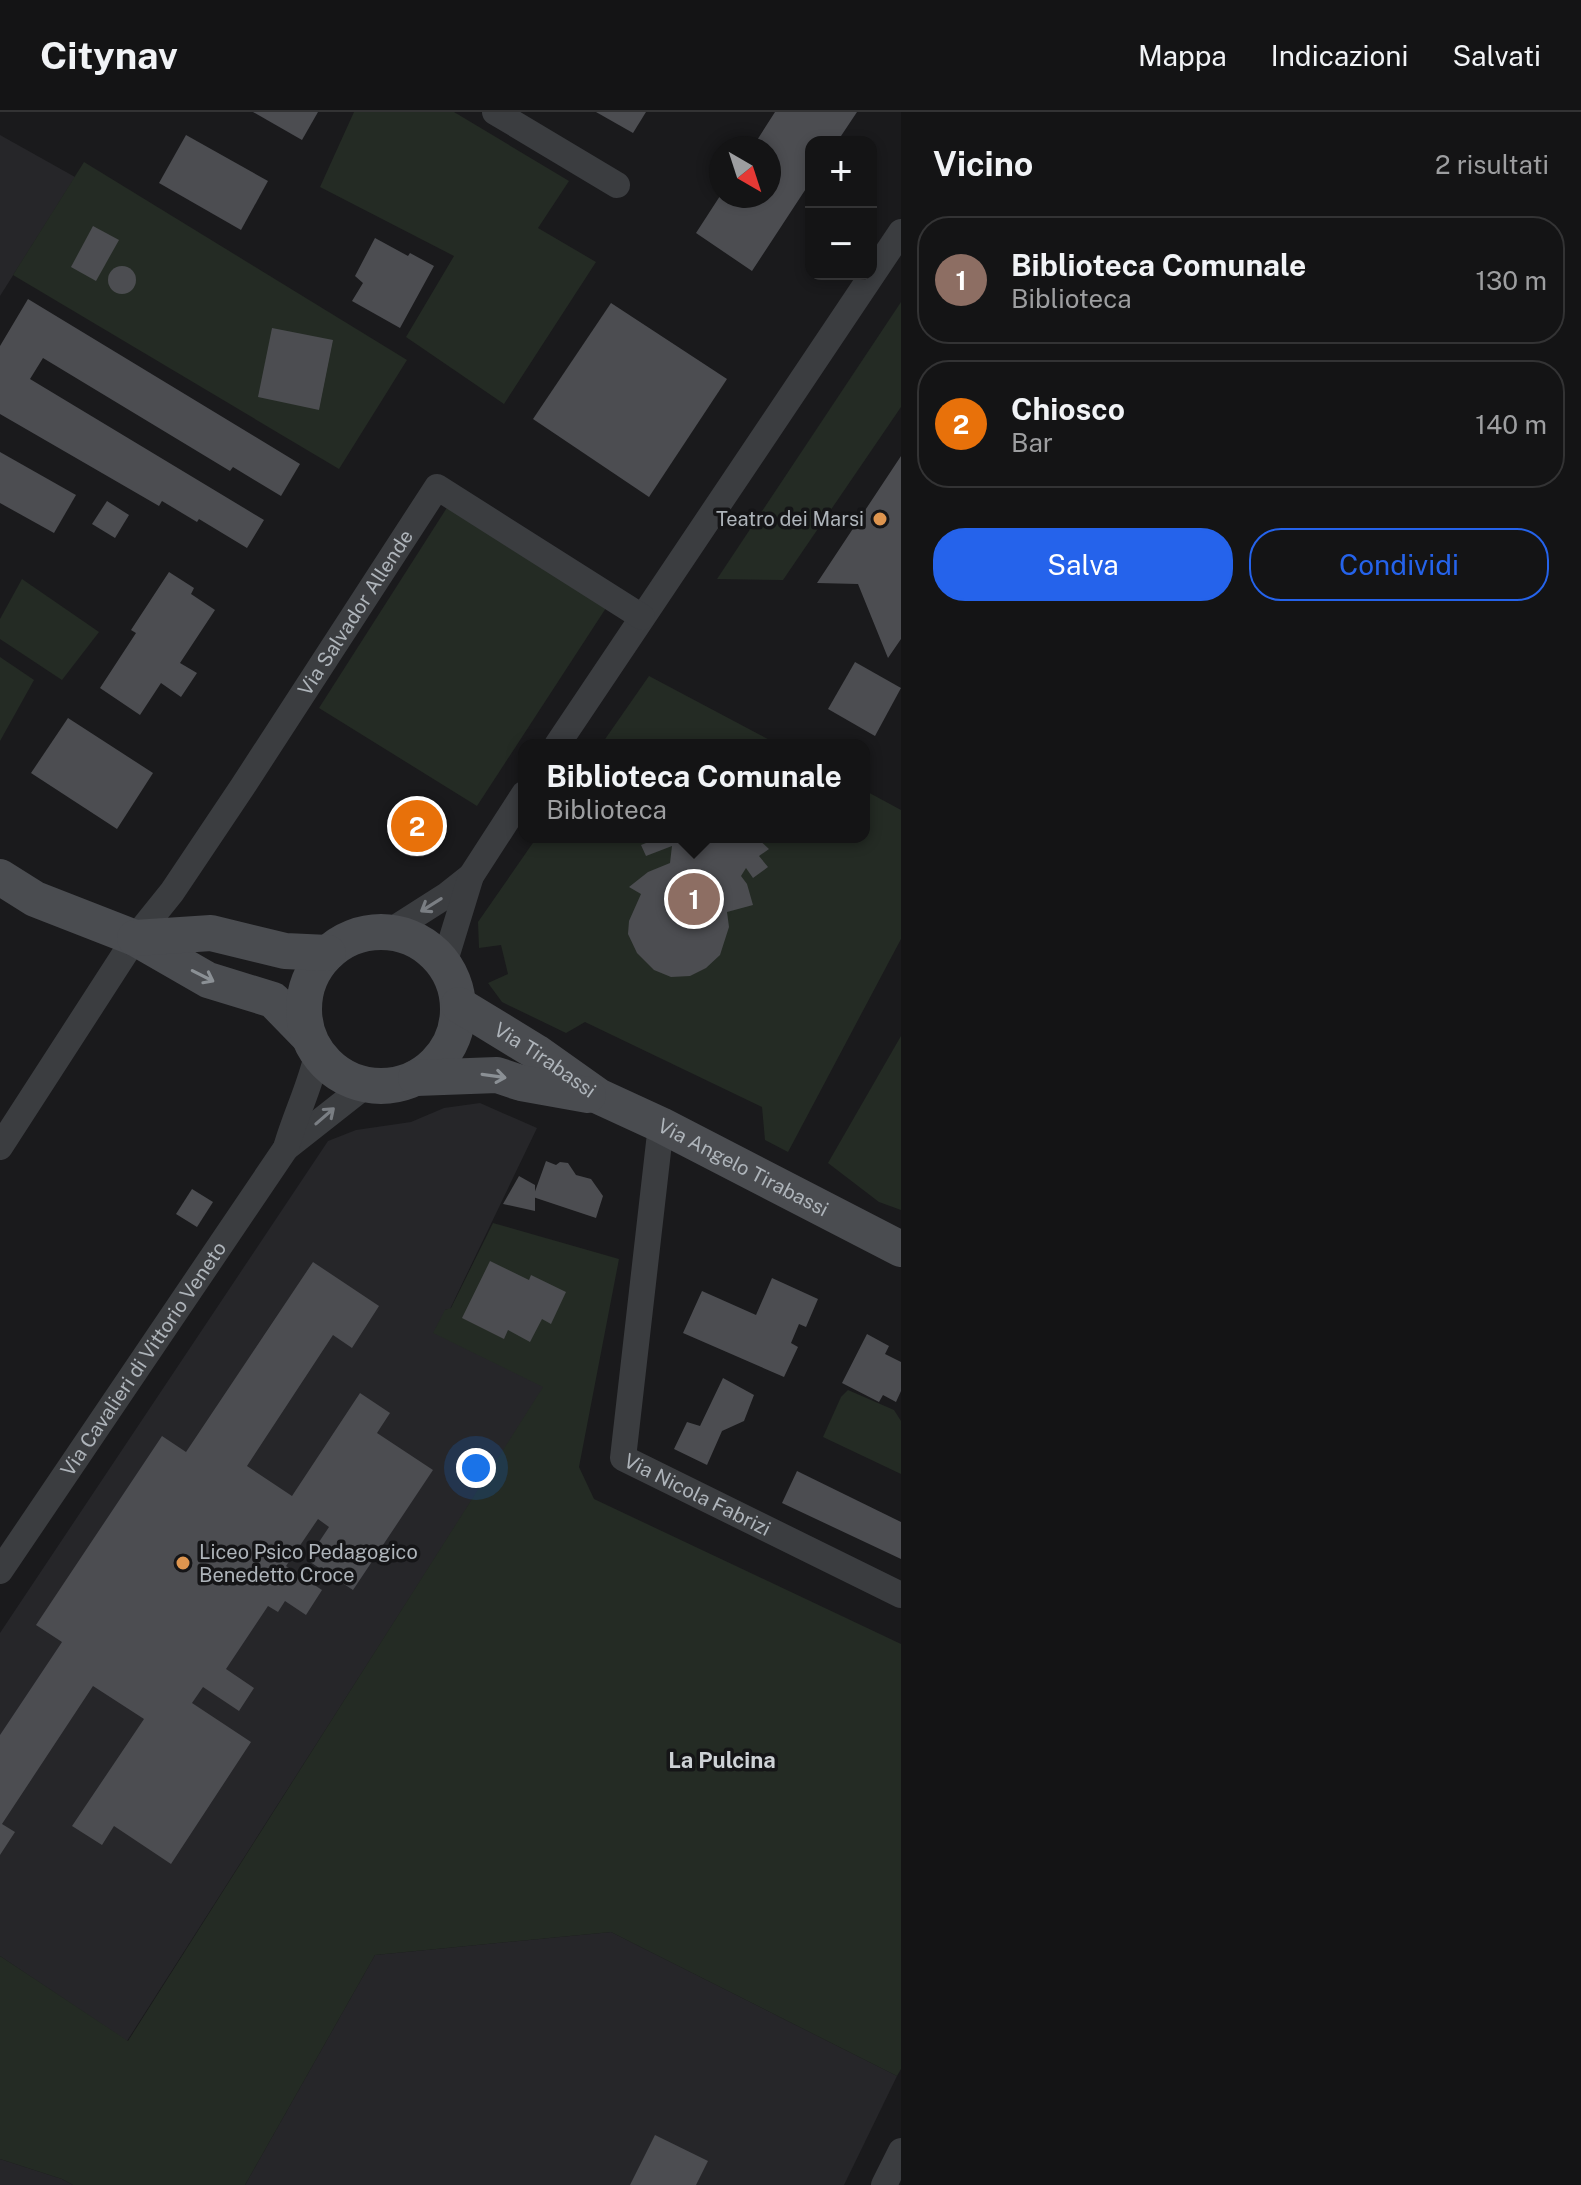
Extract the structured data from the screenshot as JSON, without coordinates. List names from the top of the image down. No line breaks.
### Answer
{"streets":{"street":["Via Salvador Allende","Via Tirabassi","Via Angelo Tirabassi","Via Cavalieri di Vittorio Veneto","Via Nicola Fabrizi"]},"crossings":[["Via Tirabassi","Via Angelo Tirabassi"],["Via Tirabassi","Via Cavalieri di Vittorio Veneto"],["Via Angelo Tirabassi","Via Nicola Fabrizi"]],"one_way":["Via Tirabassi"],"districts":["La Pulcina"],"places":["Teatro dei Marsi","Liceo Psico Pedagogico Benedetto Croce"],"north":"bottom right","page":{"header":"Citynav","nav":["Mappa","Indicazioni","Salvati"],"heading":["Vicino","2 risultati"],"map_buttons":["+","−"],"list":[{"mark":"1","name":"Biblioteca Comunale","note":"Biblioteca","value":"130 m"},{"mark":"2","name":"Chiosco","note":"Bar","value":"140 m"}],"buttons":["Salva","Condividi"],"popup":["Biblioteca Comunale","Biblioteca"],"pins":["2","1"]}}
